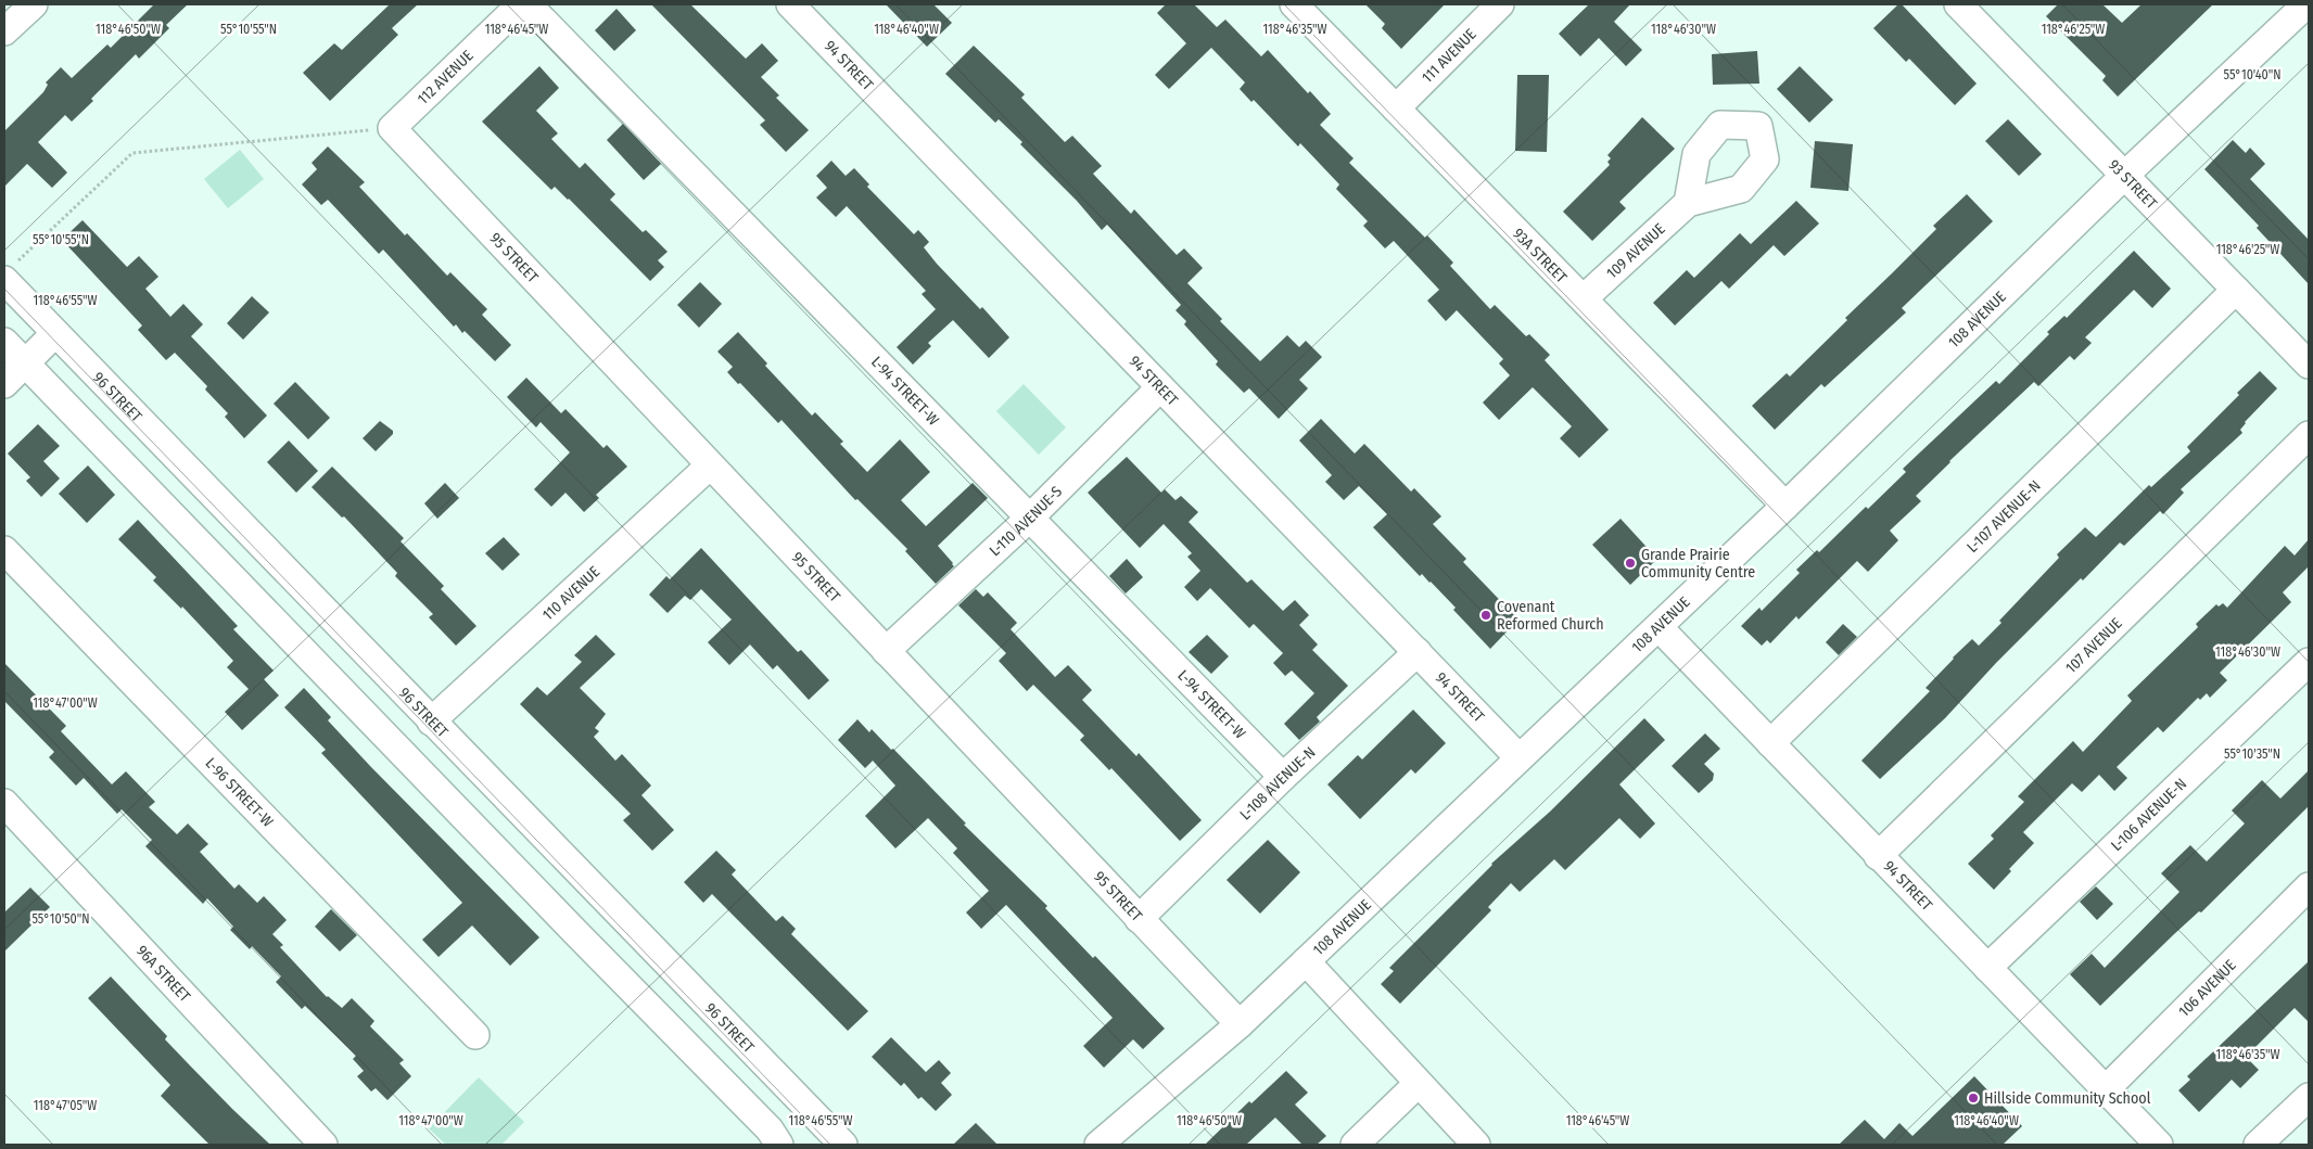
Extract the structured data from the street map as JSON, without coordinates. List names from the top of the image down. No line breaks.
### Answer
{"streets":{"street":["111 AVENUE","94 STREET","112 AVENUE","93 STREET","109 AVENUE","93A STREET","95 STREET","108 AVENUE","L-94 STREET-W","96 STREET","L-107 AVENUE-N","L-110 AVENUE-S","110 AVENUE","107 AVENUE","L-108 AVENUE-N","L-96 STREET-W","L-106 AVENUE-N","96A STREET","106 AVENUE"]},"crossings":[["111 AVENUE","93A STREET"],["94 STREET","108 AVENUE"],["94 STREET","L-107 AVENUE-N"],["94 STREET","L-110 AVENUE-S"],["94 STREET","107 AVENUE"],["94 STREET","L-108 AVENUE-N"],["94 STREET","L-106 AVENUE-N"],["94 STREET","106 AVENUE"],["112 AVENUE","95 STREET"],["93 STREET","108 AVENUE"],["93 STREET","L-107 AVENUE-N"],["109 AVENUE","93A STREET"],["93A STREET","108 AVENUE"],["95 STREET","108 AVENUE"],["95 STREET","L-110 AVENUE-S"],["95 STREET","110 AVENUE"],["95 STREET","L-108 AVENUE-N"],["L-94 STREET-W","L-110 AVENUE-S"],["L-94 STREET-W","L-108 AVENUE-N"],["96 STREET","110 AVENUE"]],"places":["Grande Prairie Community Centre","Covenant Reformed Church","Hillside Community School"],"coordinates":["55°10'55\"N","118°46'50\"W","118°46'45\"W","118°46'40\"W","118°46'35\"W","118°46'30\"W","118°46'25\"W","55°10'40\"N","118°46'55\"W","118°47'00\"W","55°10'35\"N","55°10'50\"N","118°47'05\"W"]}
